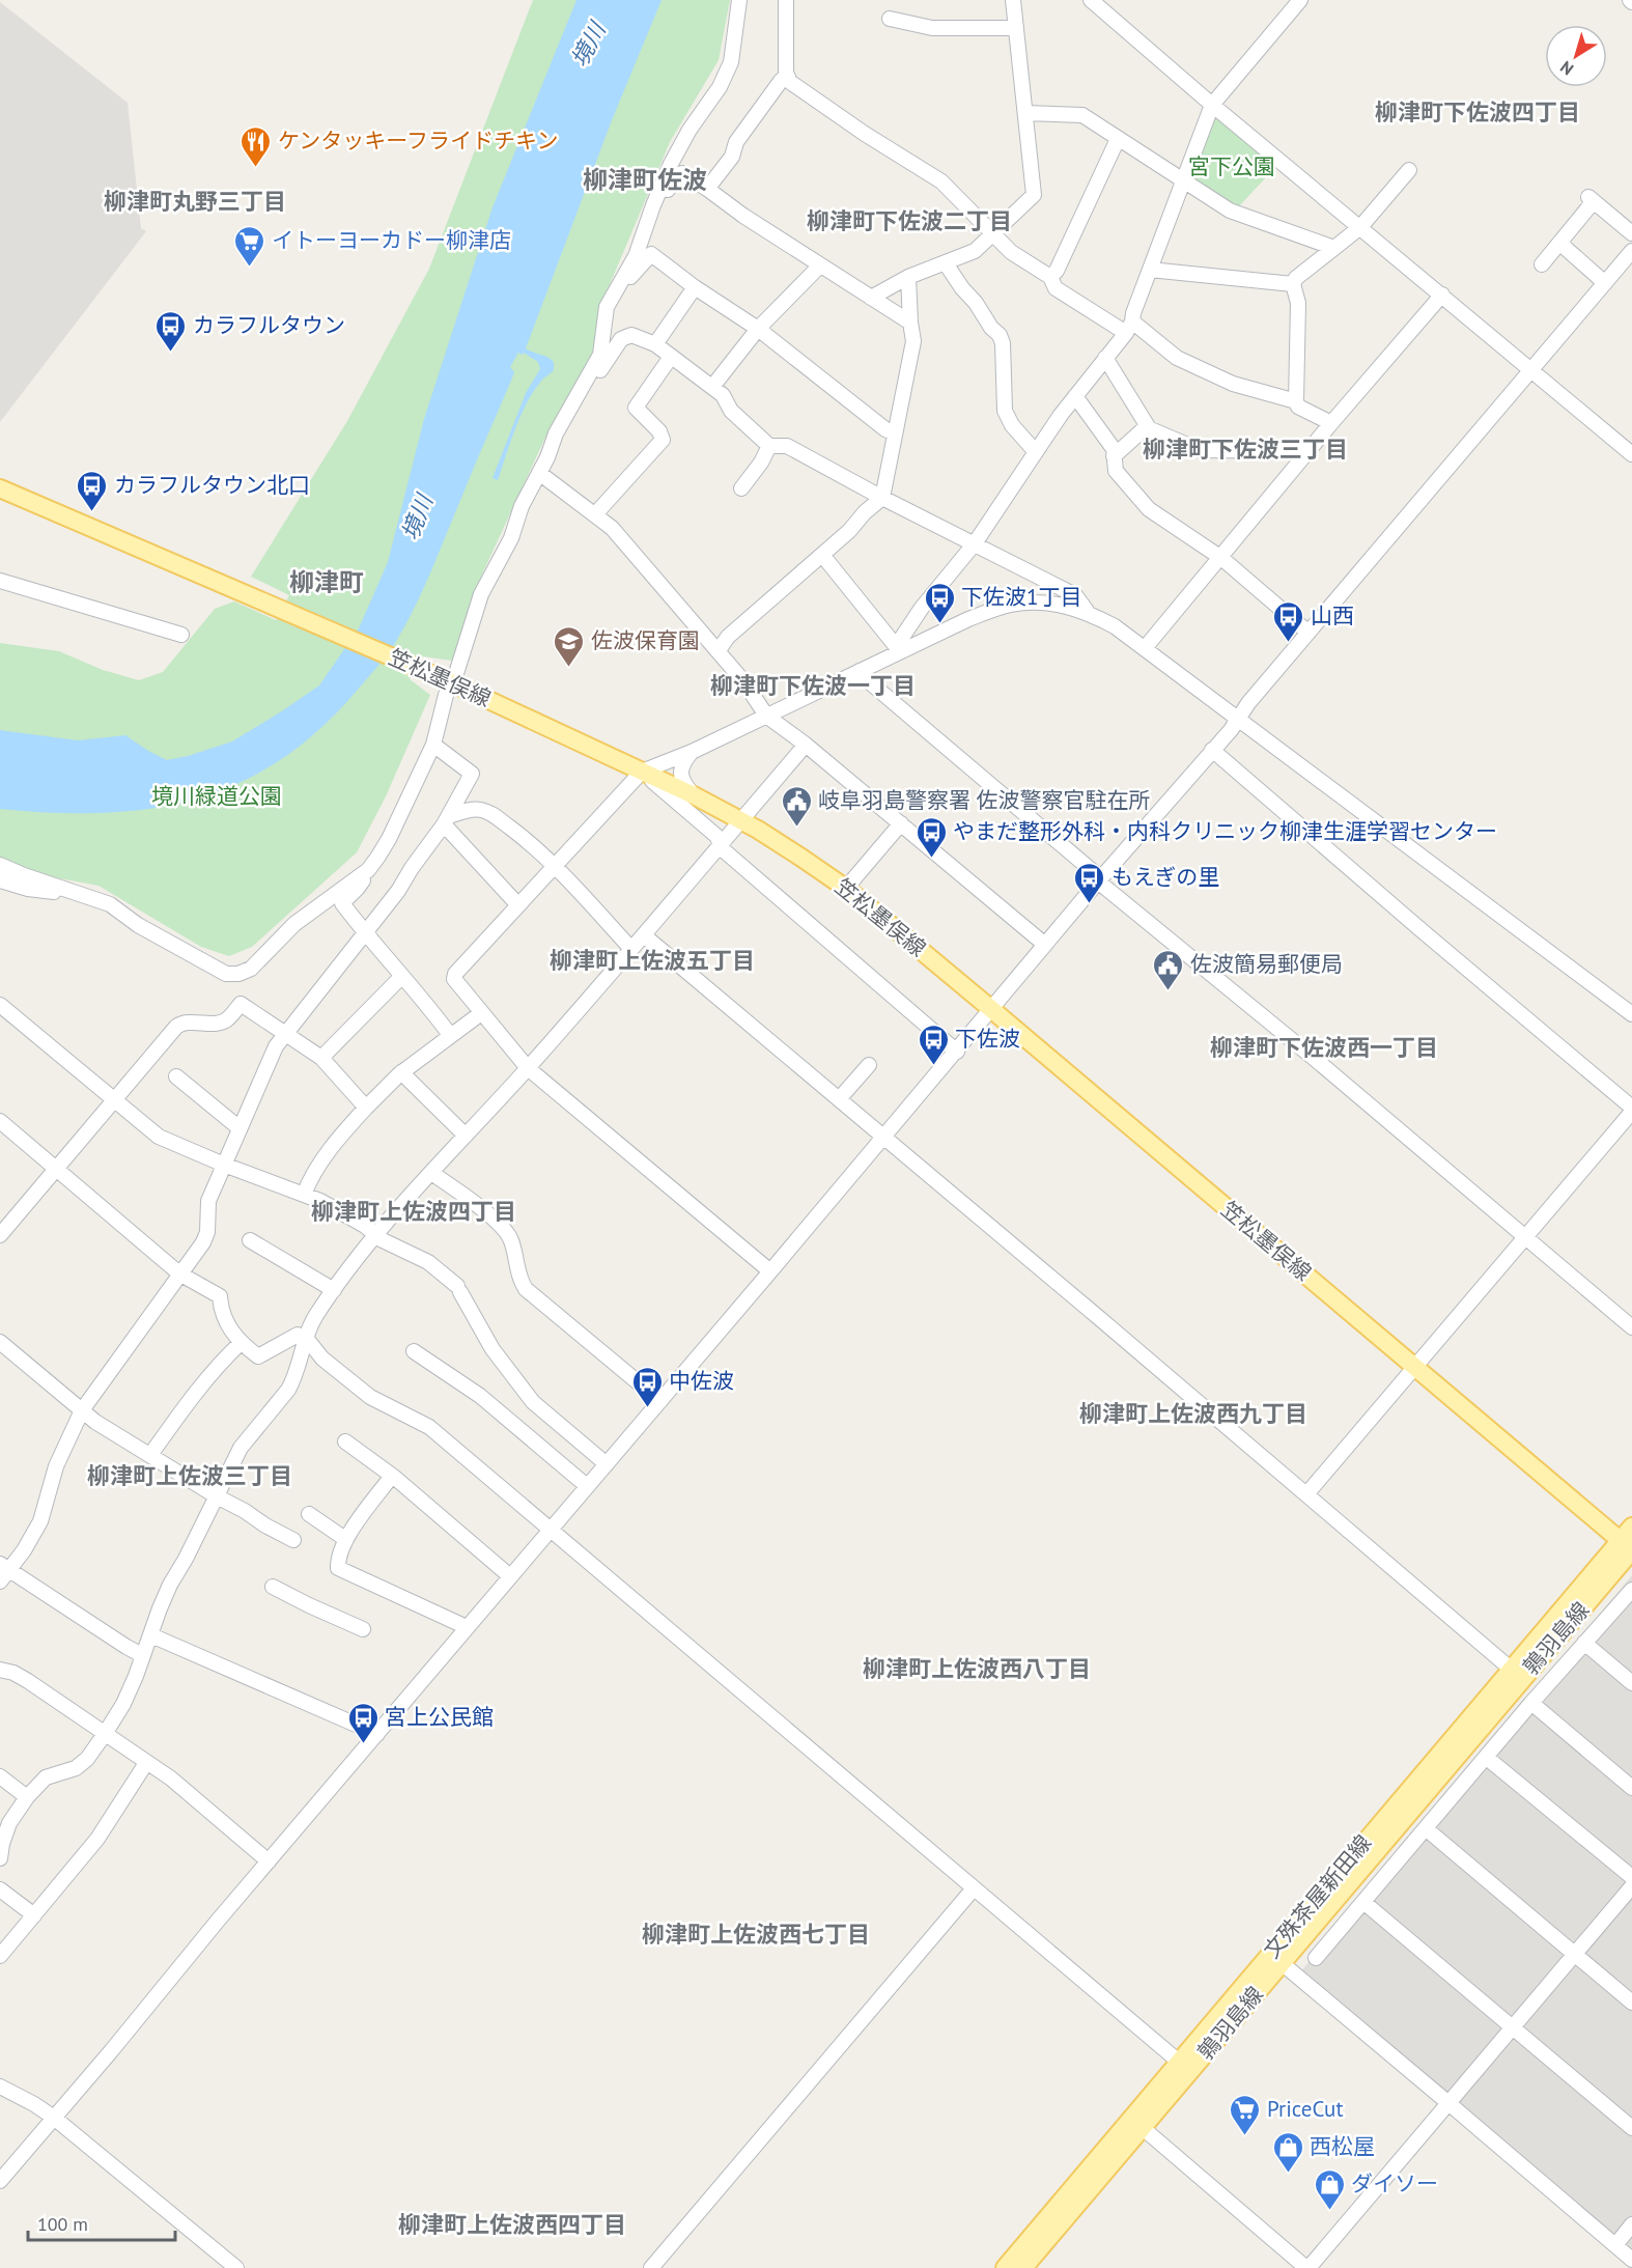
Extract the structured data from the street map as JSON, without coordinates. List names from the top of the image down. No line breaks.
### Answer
{"streets":{"main road":["笠松墨俣線","鶉羽島線","文殊茶屋新田線"]},"crossings":[["笠松墨俣線","鶉羽島線"],["笠松墨俣線","文殊茶屋新田線"],["鶉羽島線","文殊茶屋新田線"]],"districts":["柳津町下佐波四丁目","柳津町佐波","柳津町丸野三丁目","柳津町下佐波二丁目","柳津町下佐波三丁目","柳津町","柳津町下佐波一丁目","柳津町上佐波五丁目","柳津町下佐波西一丁目","柳津町上佐波四丁目","柳津町上佐波西九丁目","柳津町上佐波三丁目","柳津町上佐波西八丁目","柳津町上佐波西七丁目","柳津町上佐波西四丁目"],"water":["境川"],"parks":["宮下公園","境川緑道公園"],"places":{"restaurant":["ケンタッキーフライドチキン"],"supermarket":["イトーヨーカドー柳津店","PriceCut"],"bus stop":["カラフルタウン","カラフルタウン北口","下佐波1丁目","山西","やまだ整形外科・内科クリニック柳津生涯学習センター","もえぎの里","下佐波","中佐波","宮上公民館"],"school or university":["佐波保育園"],"public building":["岐阜羽島警察署 佐波警察官駐在所","佐波簡易郵便局"],"shop":["西松屋","ダイソー"]},"scale_bar":"100 m","north":"bottom left"}
